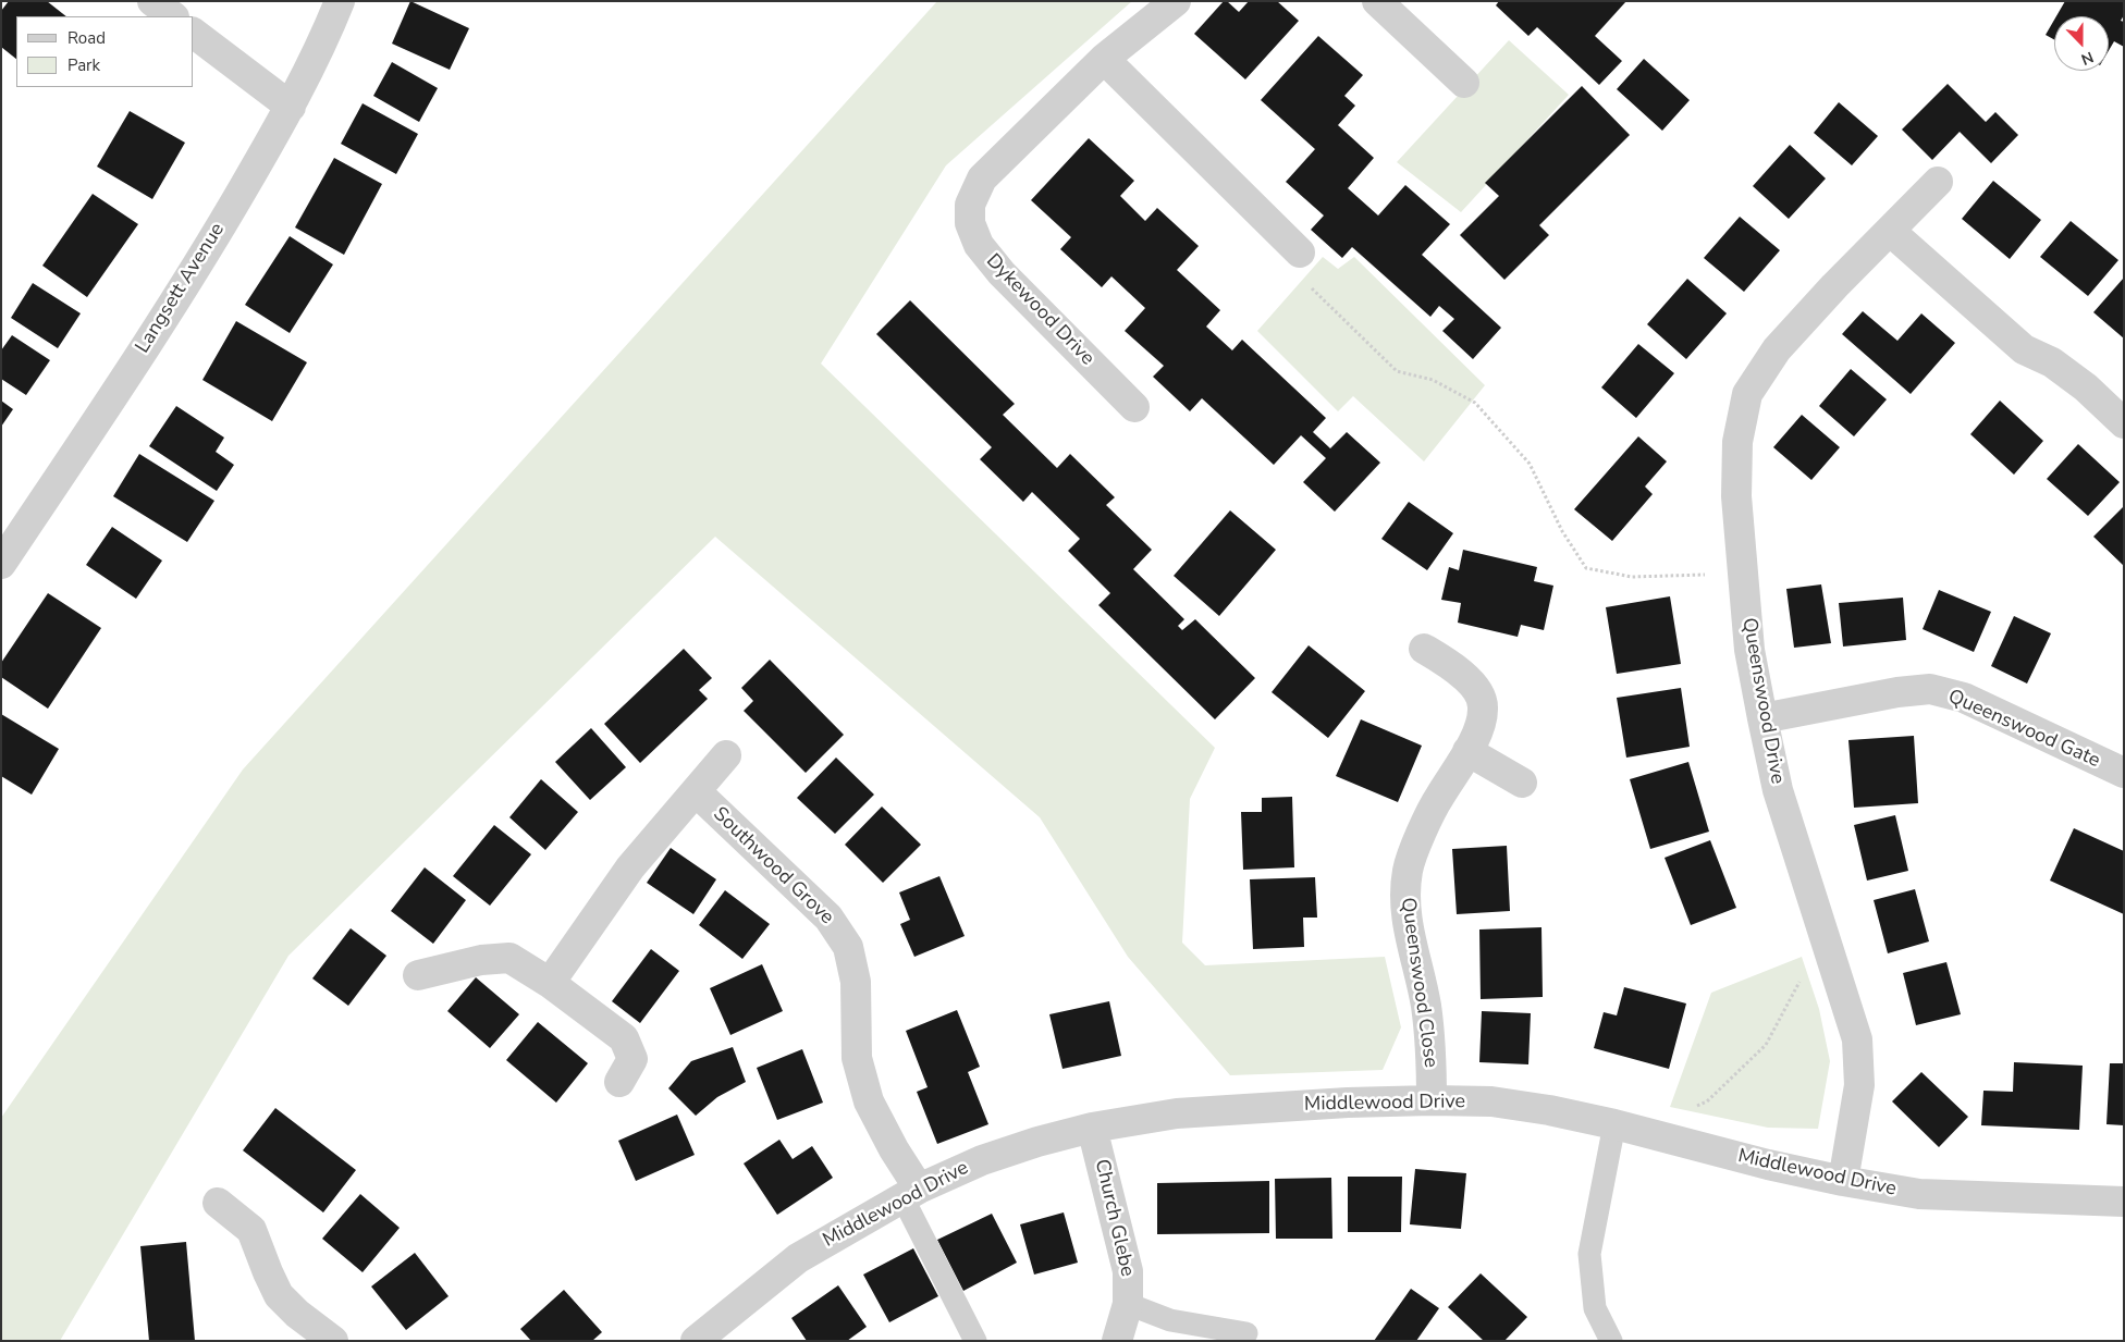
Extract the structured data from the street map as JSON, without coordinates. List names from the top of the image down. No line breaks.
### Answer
{"streets":{"street":["Langsett Avenue","Dykewood Drive","Queenswood Drive","Queenswood Gate","Southwood Grove","Queenswood Close","Middlewood Drive","Church Glebe"]},"crossings":[["Queenswood Drive","Queenswood Gate"],["Queenswood Drive","Middlewood Drive"],["Southwood Grove","Middlewood Drive"],["Queenswood Close","Middlewood Drive"],["Middlewood Drive","Church Glebe"]],"legend":["Road","Park"],"north":"bottom"}
